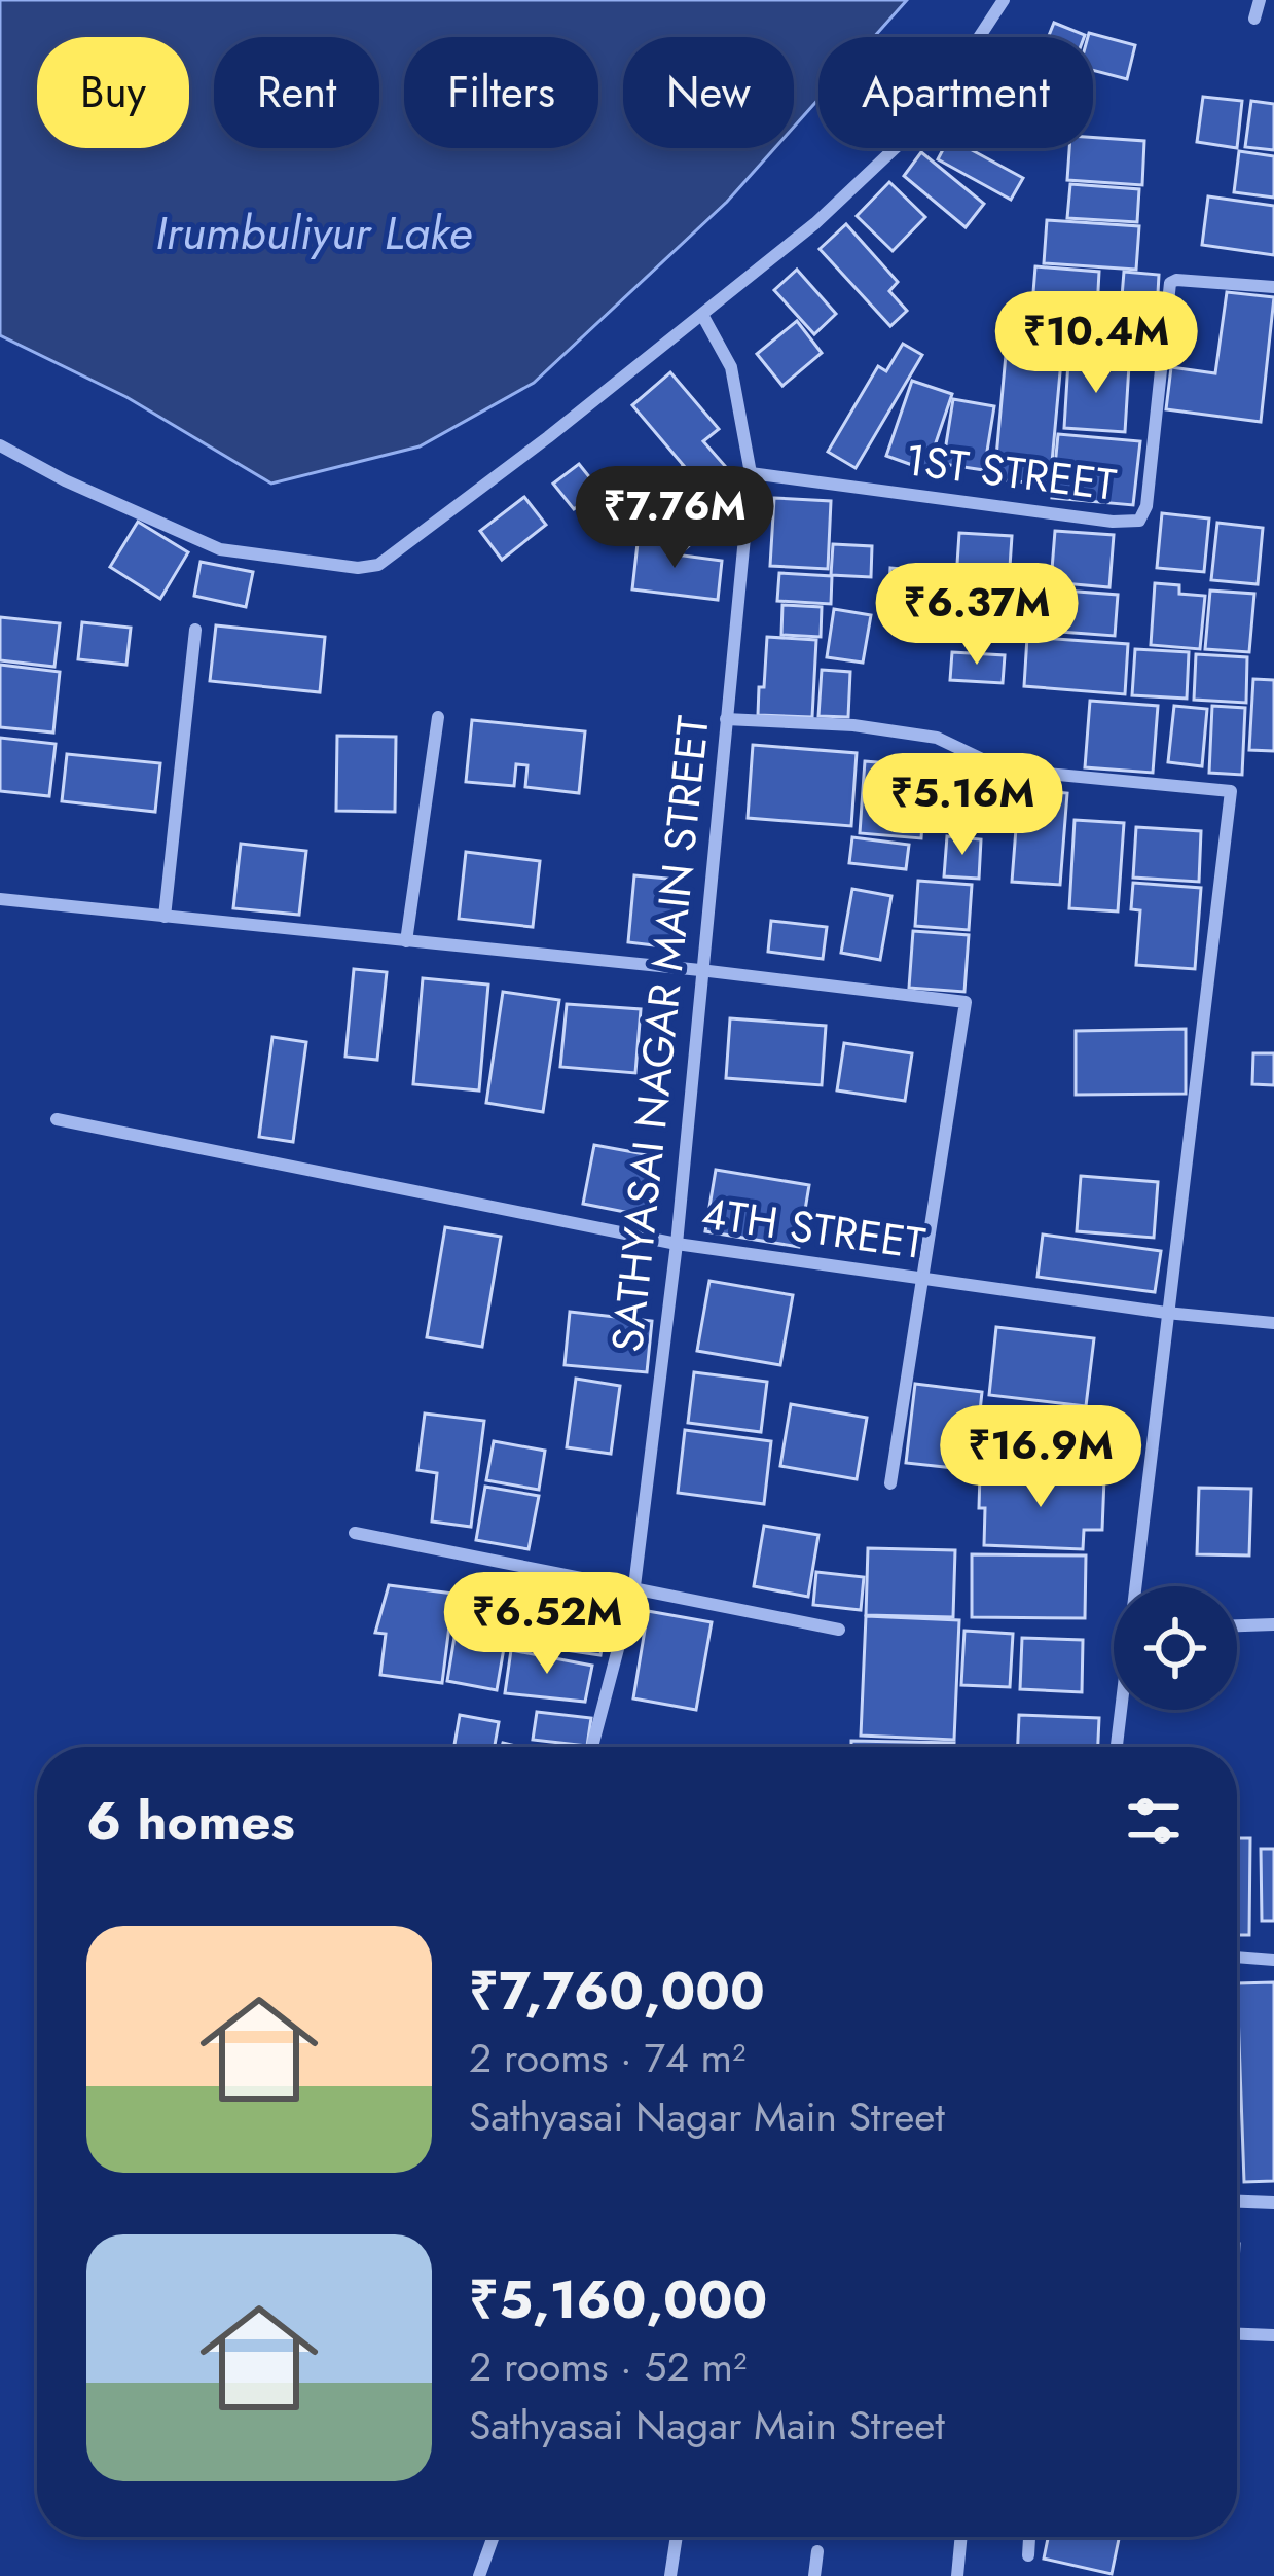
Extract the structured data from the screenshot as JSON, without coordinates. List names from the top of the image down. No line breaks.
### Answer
{"streets":{"street":["1ST STREET","SATHYASAI NAGAR MAIN STREET","4TH STREET"]},"crossings":[["1ST STREET","SATHYASAI NAGAR MAIN STREET"],["SATHYASAI NAGAR MAIN STREET","4TH STREET"]],"water":["Irumbuliyur Lake"],"page":{"chip":["Buy","Rent","Filters","New","Apartment"],"price":["₹10.4M","₹7.76M","₹6.37M","₹5.16M","₹16.9M","₹6.52M"],"heading":"6 homes","list":[{"name":"₹7,760,000","note":"2 rooms · 74 m² · Sathyasai Nagar Main Street"},{"name":"₹5,160,000","note":"2 rooms · 52 m² · Sathyasai Nagar Main Street"}]}}
